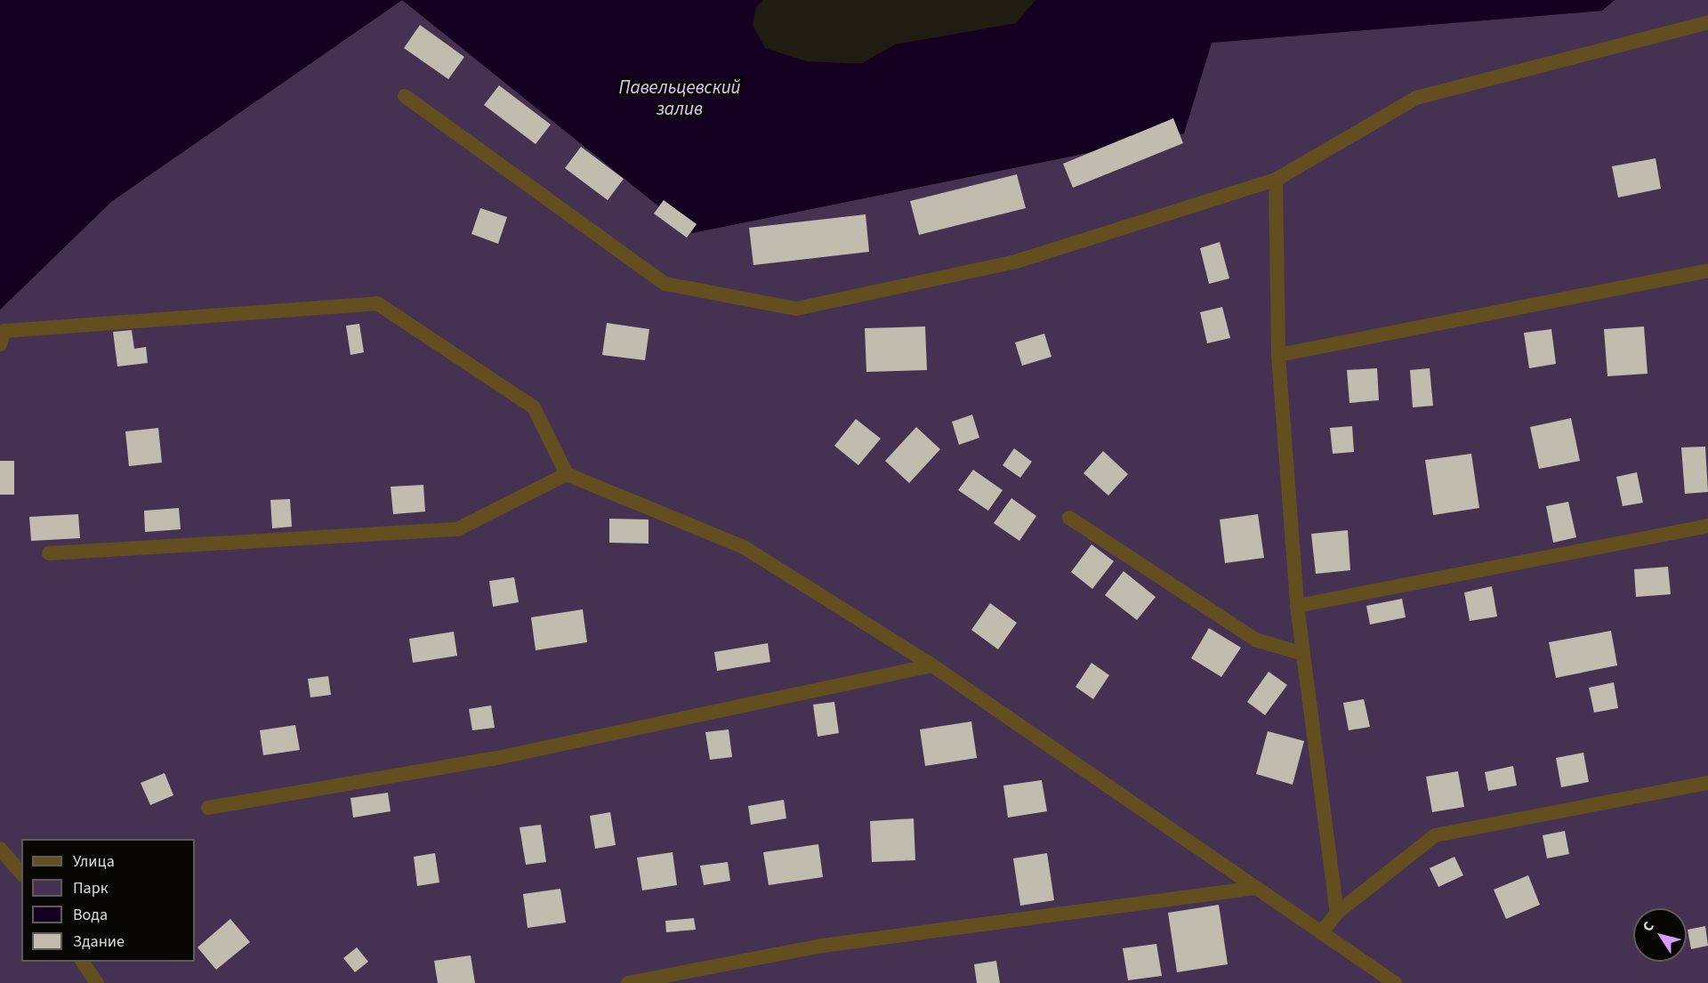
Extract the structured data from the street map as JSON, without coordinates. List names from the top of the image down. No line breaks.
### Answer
{"water":["Павельцевский залив"],"legend":["Улица","Парк","Вода","Здание"],"north":"top left"}
